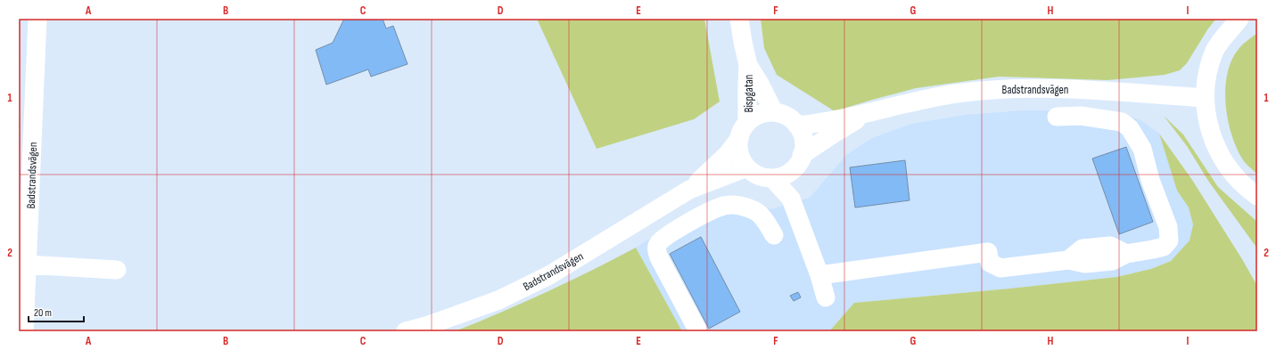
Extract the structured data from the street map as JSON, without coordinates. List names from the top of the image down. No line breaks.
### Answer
{"streets":{"street":["Badstrandsvägen","Bispgatan"]},"crossings":[["Badstrandsvägen","Bispgatan"]],"scale_bar":"20 m","grid":{"columns":["A","B","C","D","E","F","G","H","I"],"rows":["1","2"]}}
